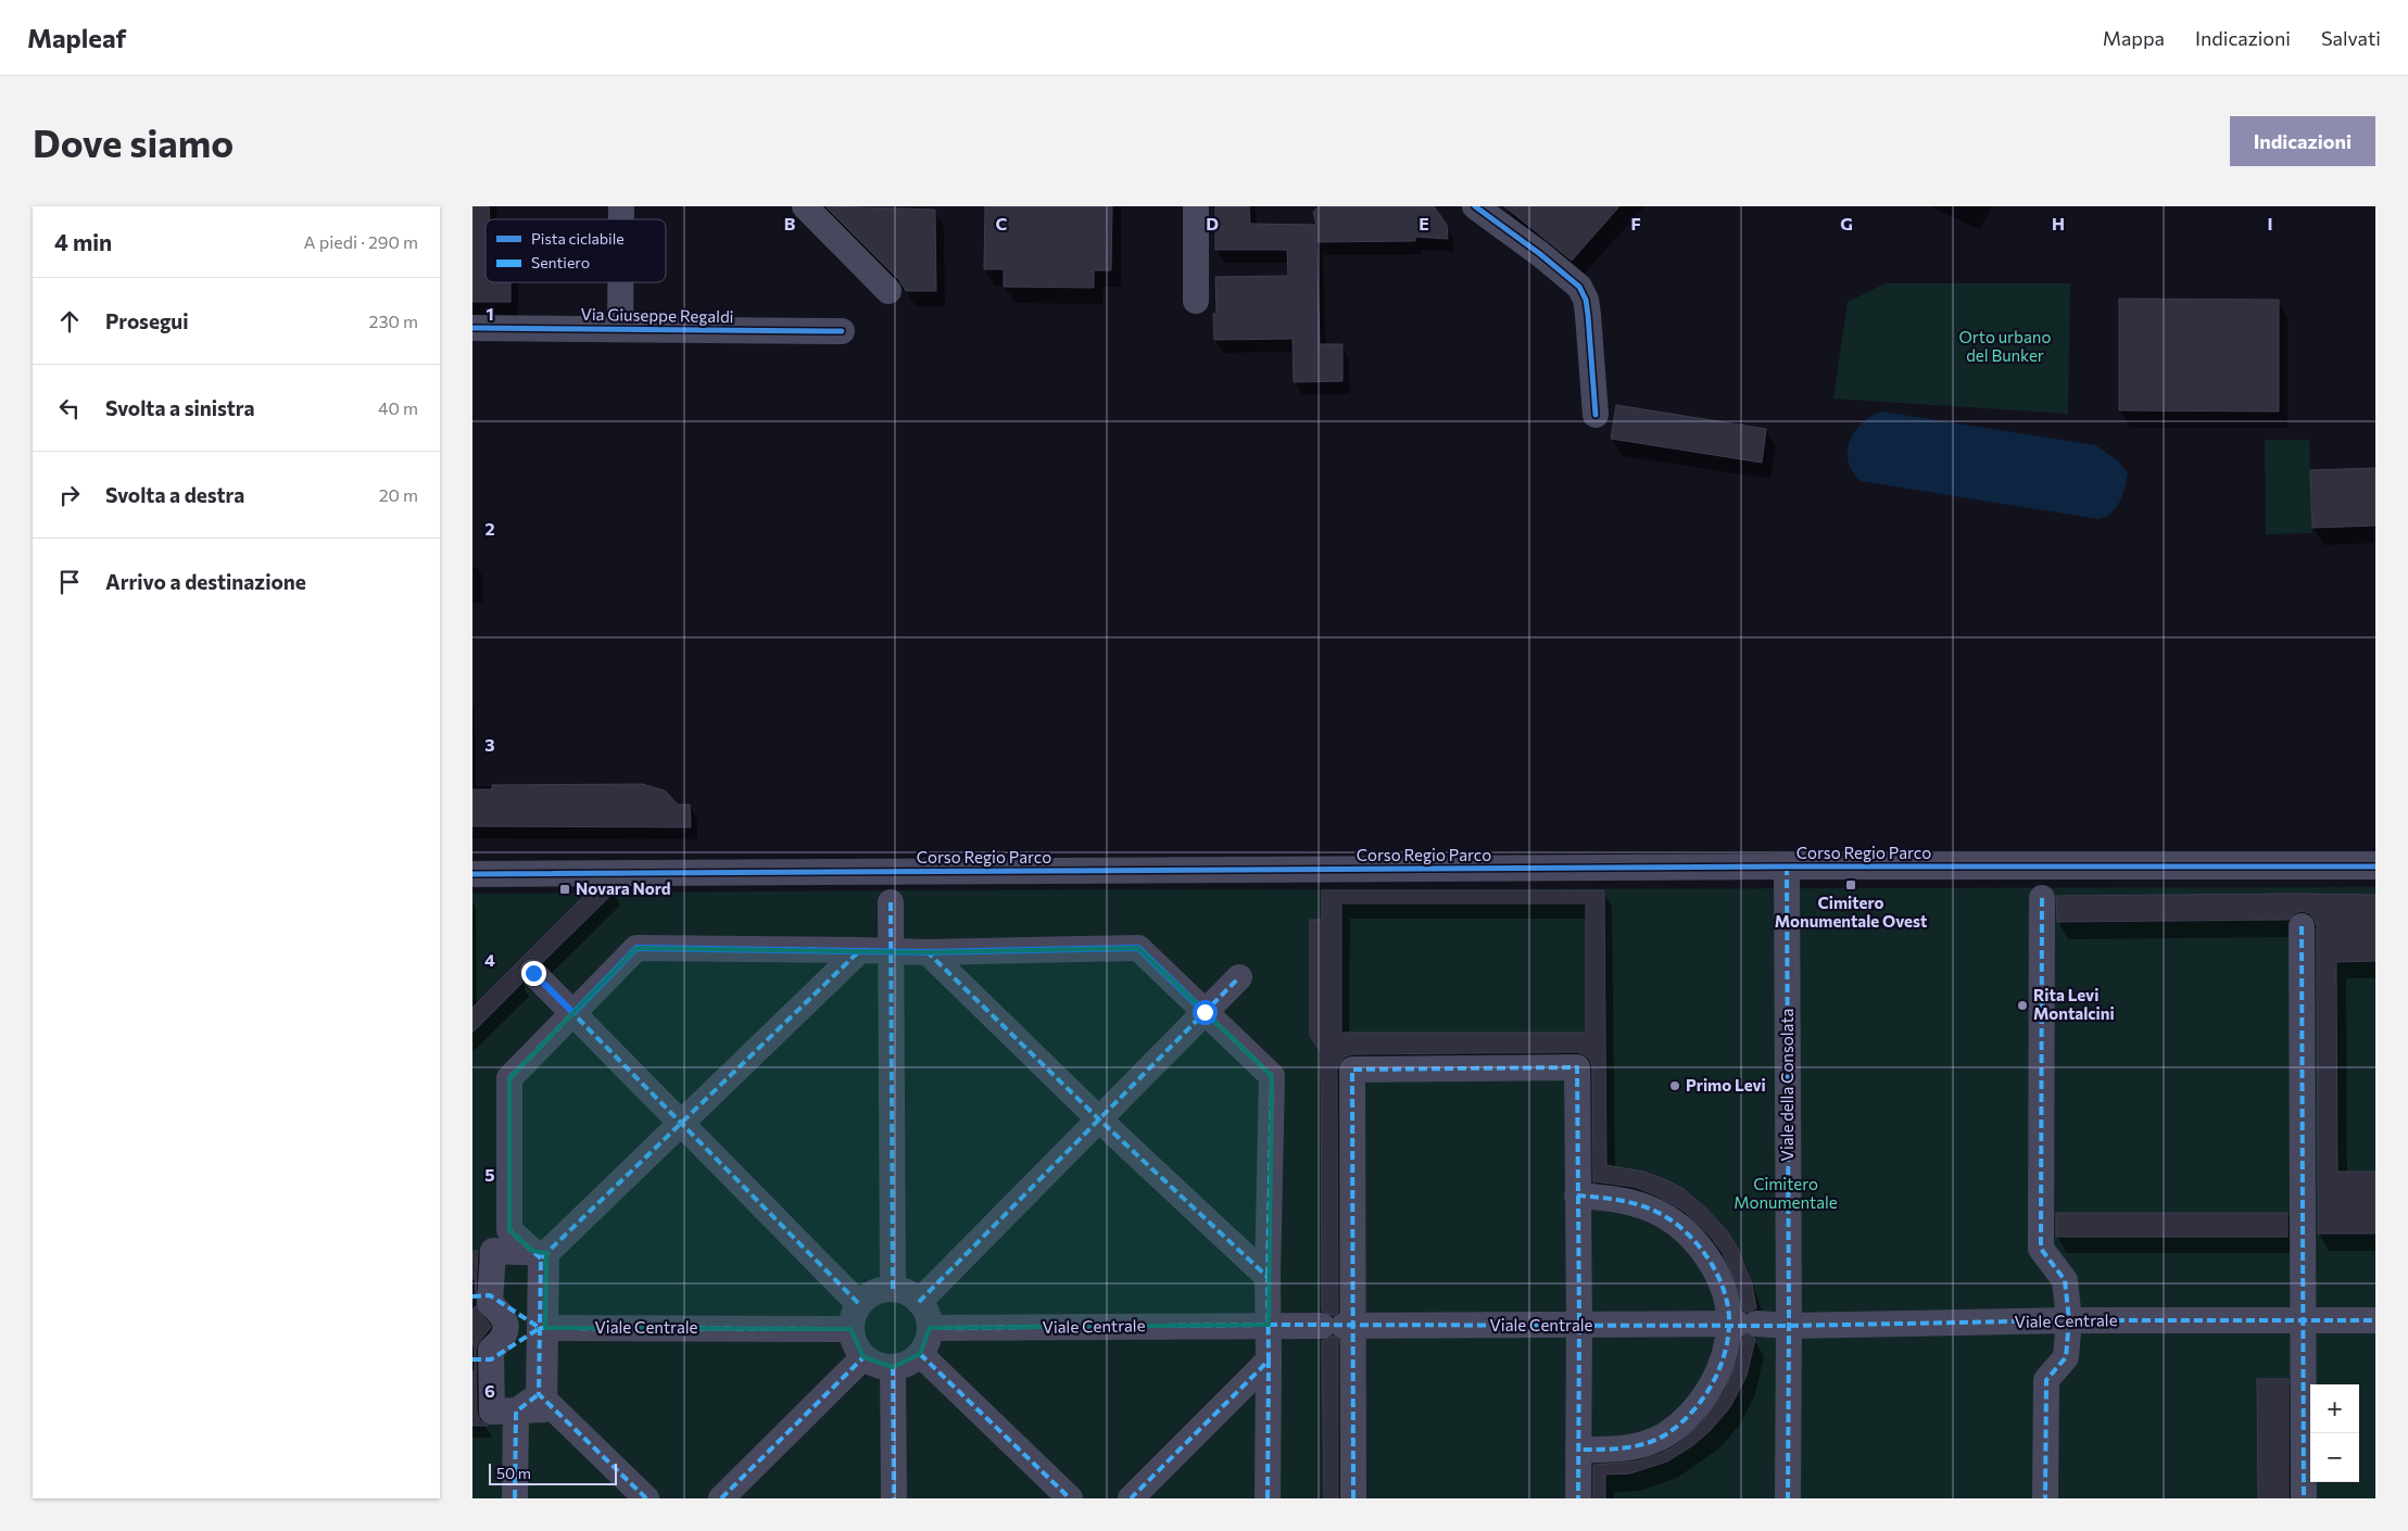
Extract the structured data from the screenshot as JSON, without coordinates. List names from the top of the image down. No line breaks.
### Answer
{"streets":{"street":["Via Giuseppe Regaldi","Corso Regio Parco","Viale della Consolata","Viale Centrale"]},"crossings":[["Corso Regio Parco","Viale della Consolata"],["Viale della Consolata","Viale Centrale"]],"parks":["Orto urbano del Bunker","Cimitero Monumentale"],"places":{"transit":["Cimitero Monumentale Ovest","Novara Nord"],"other":["Rita Levi Montalcini","Primo Levi"]},"legend":["Pista ciclabile","Sentiero"],"scale_bar":"50 m","page":{"header":"Mapleaf","nav":["Mappa","Indicazioni","Salvati"],"buttons":"Indicazioni","title":"Dove siamo","heading":["4 min","A piedi · 290 m"],"list":[["Prosegui","230 m"],["Svolta a sinistra","40 m"],["Svolta a destra","20 m"],"Arrivo a destinazione"],"map_buttons":["+","−"],"scale":"50 m"},"grid":{"columns":["B","C","D","E","F","G","H","I"],"rows":["1","2","3","4","5","6"]}}
